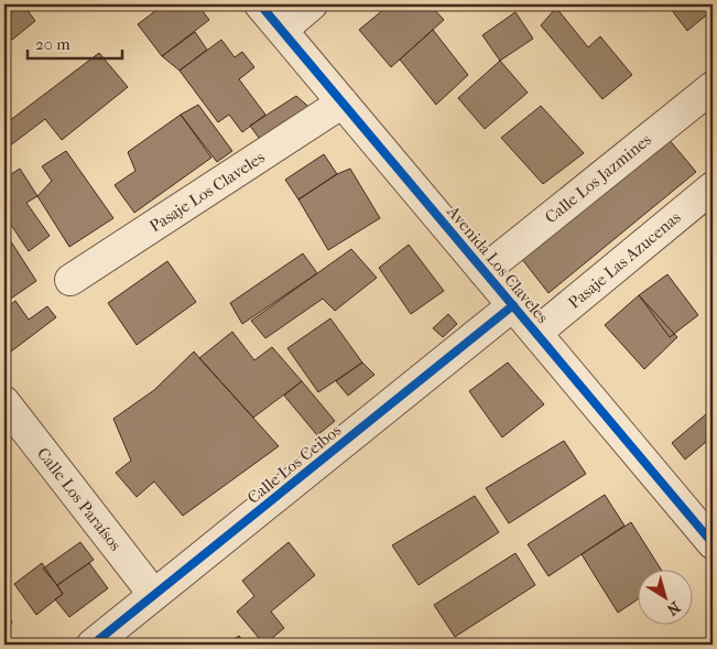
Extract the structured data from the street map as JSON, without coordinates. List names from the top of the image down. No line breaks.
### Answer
{"streets":{"street":["Calle Los Jazmines","Pasaje Los Claveles","Pasaje Las Azucenas","Avenida Los Claveles","Calle Los Ceibos","Calle Los Paraísos"]},"crossings":[["Calle Los Jazmines","Avenida Los Claveles"],["Pasaje Los Claveles","Avenida Los Claveles"],["Pasaje Las Azucenas","Avenida Los Claveles"],["Avenida Los Claveles","Calle Los Ceibos"],["Calle Los Ceibos","Calle Los Paraísos"]],"scale_bar":"20 m","north":"bottom right"}
